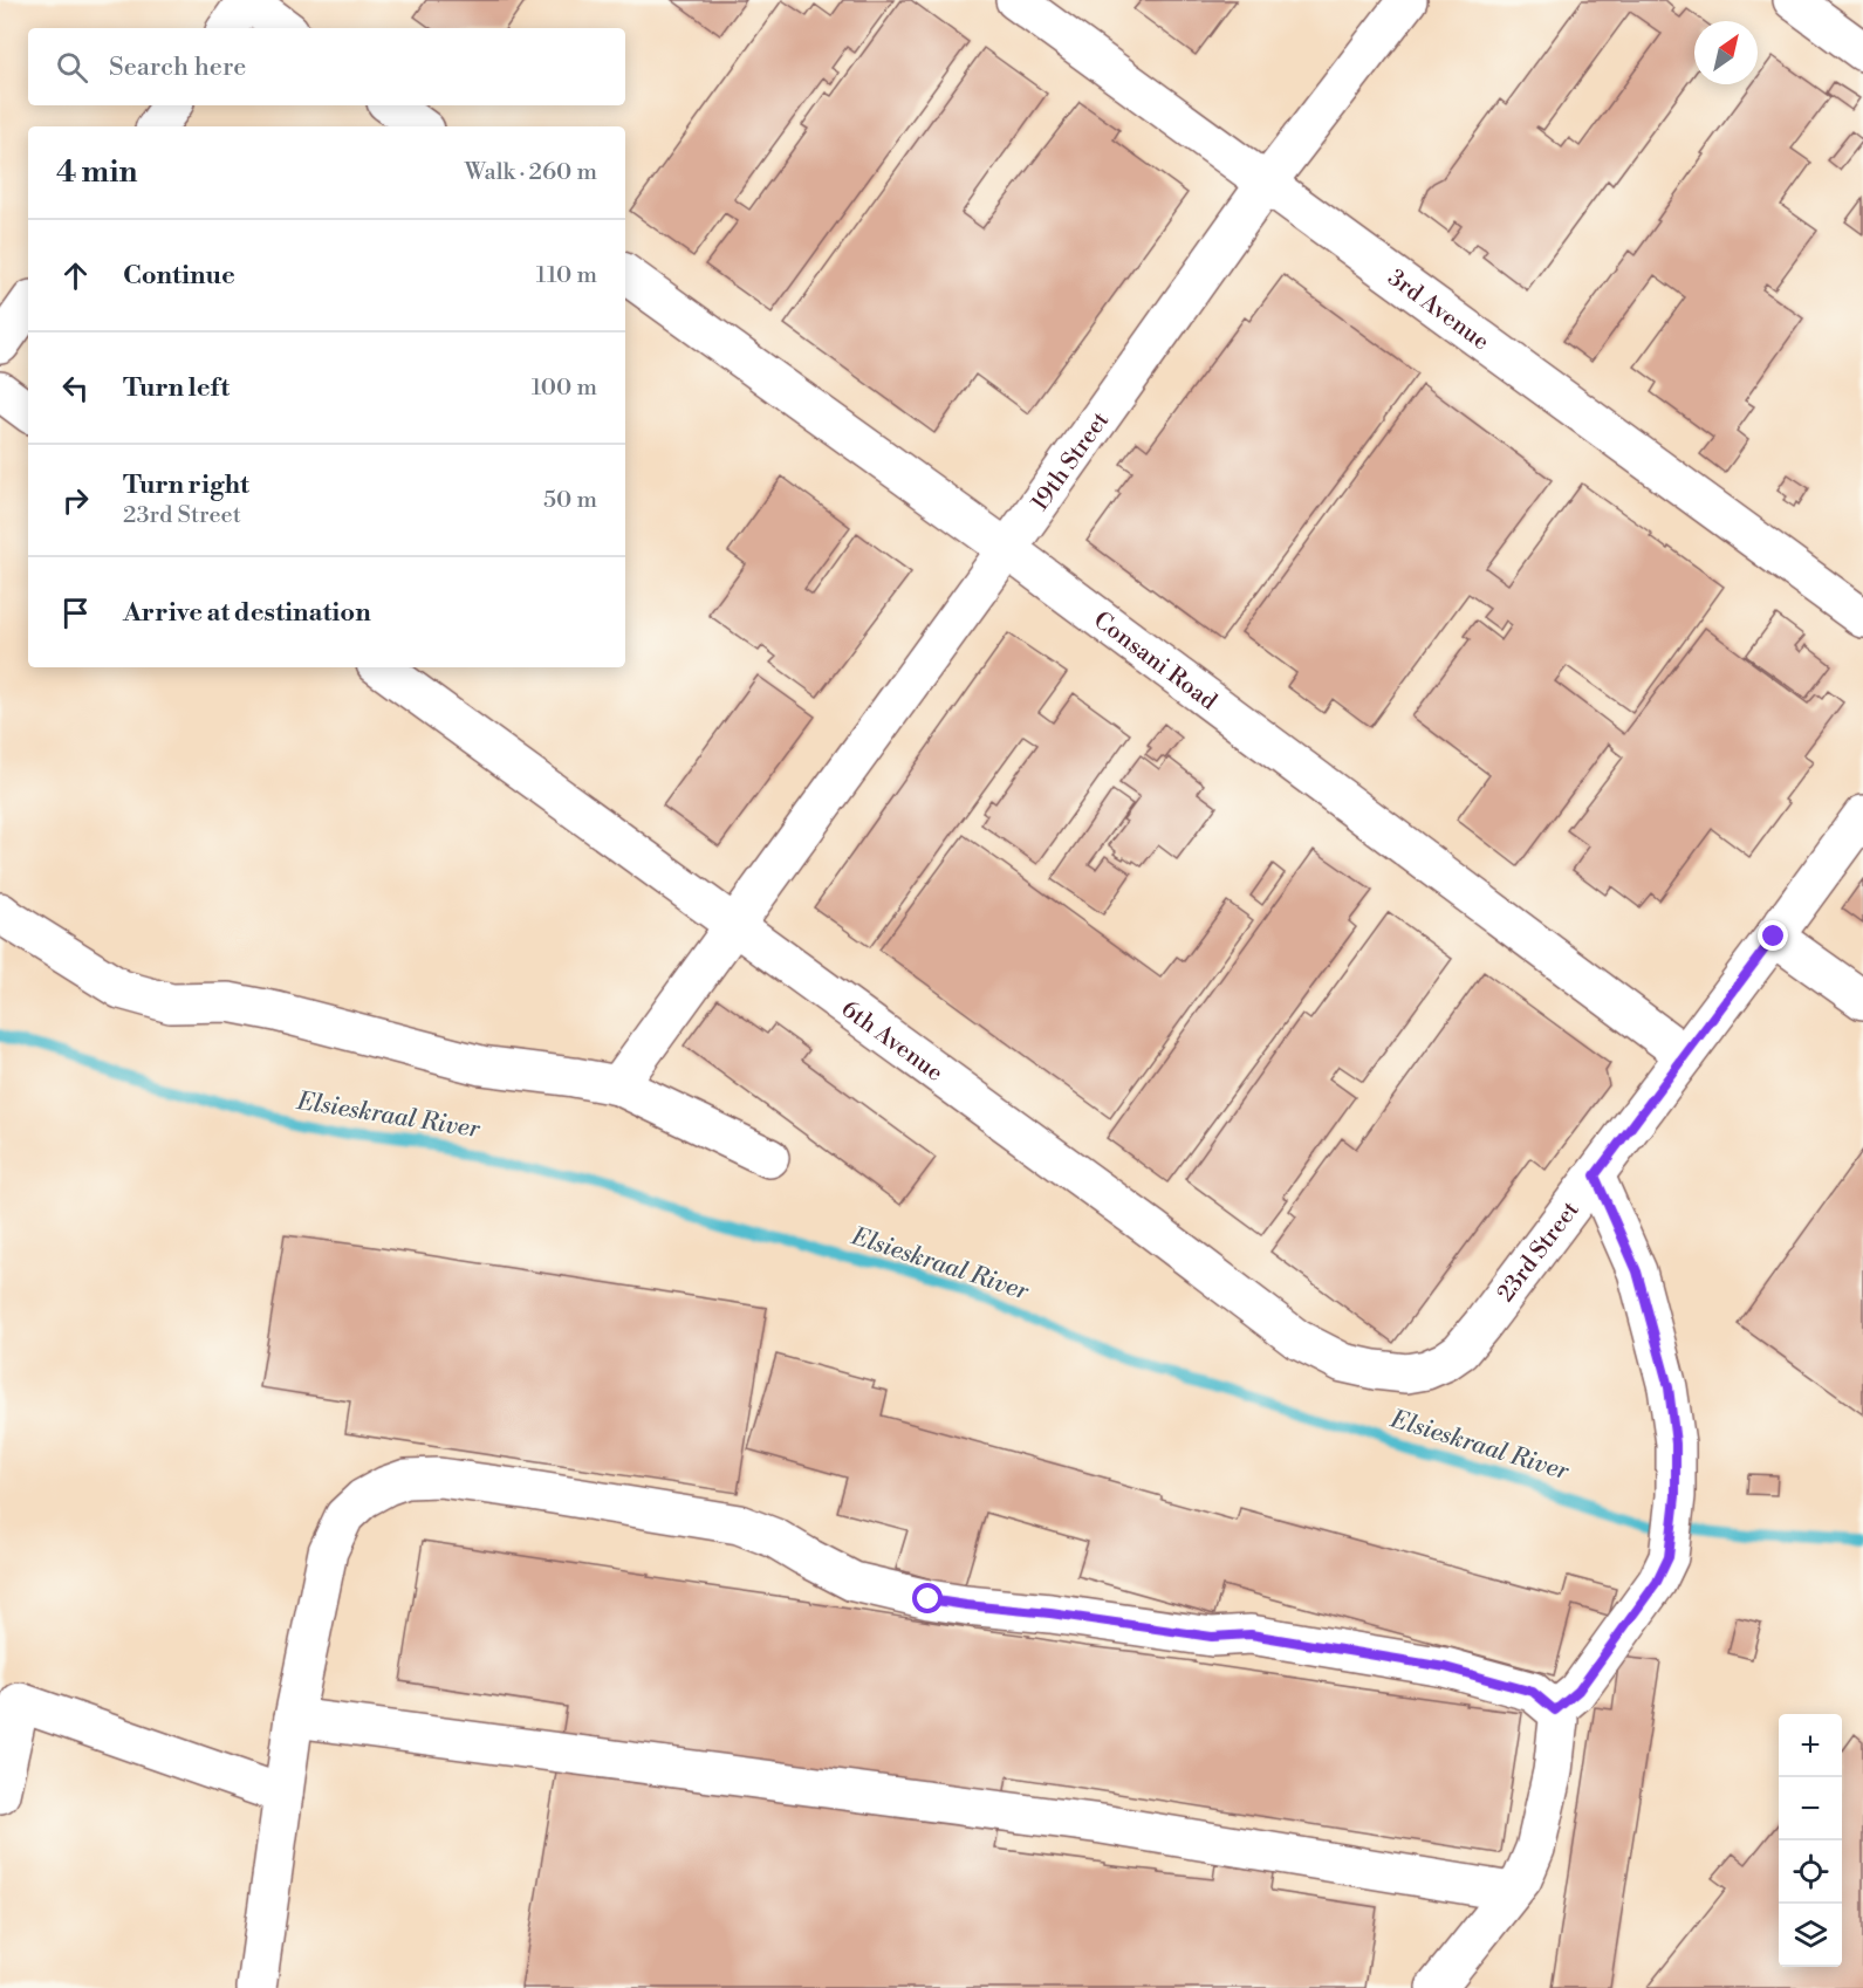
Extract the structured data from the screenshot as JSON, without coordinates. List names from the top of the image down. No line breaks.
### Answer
{"streets":{"street":["3rd Avenue","19th Street","Consani Road","6th Avenue","23rd Street"]},"crossings":[["3rd Avenue","19th Street"],["19th Street","Consani Road"],["19th Street","6th Avenue"],["Consani Road","23rd Street"],["6th Avenue","23rd Street"]],"water":["Elsieskraal River"],"north":"top right","page":{"search":"Search here","heading":["4 min","Walk · 260 m"],"list":[["Continue","110 m"],["Turn left","100 m"],["Turn right","23rd Street","50 m"],"Arrive at destination"],"map_buttons":["+","−"]}}
